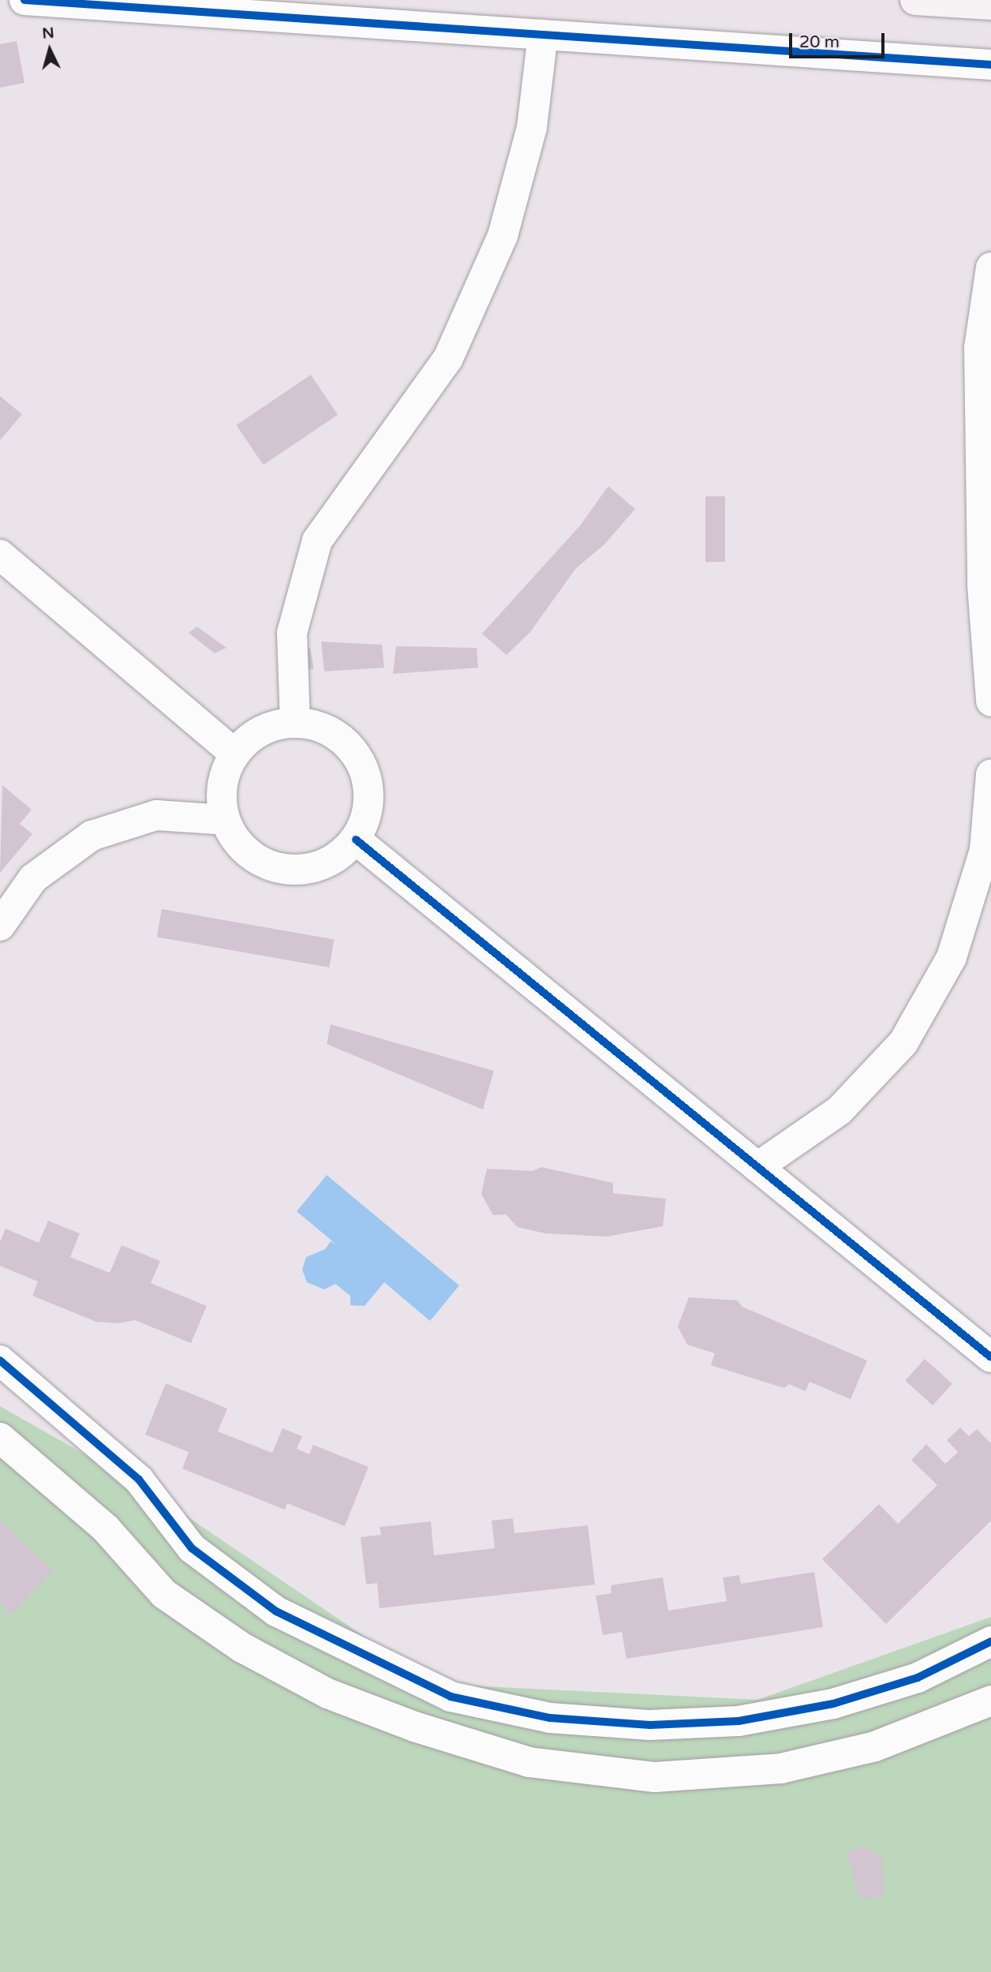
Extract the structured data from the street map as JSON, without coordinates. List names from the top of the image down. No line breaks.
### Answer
{"scale_bar":"20 m","north":"top"}
